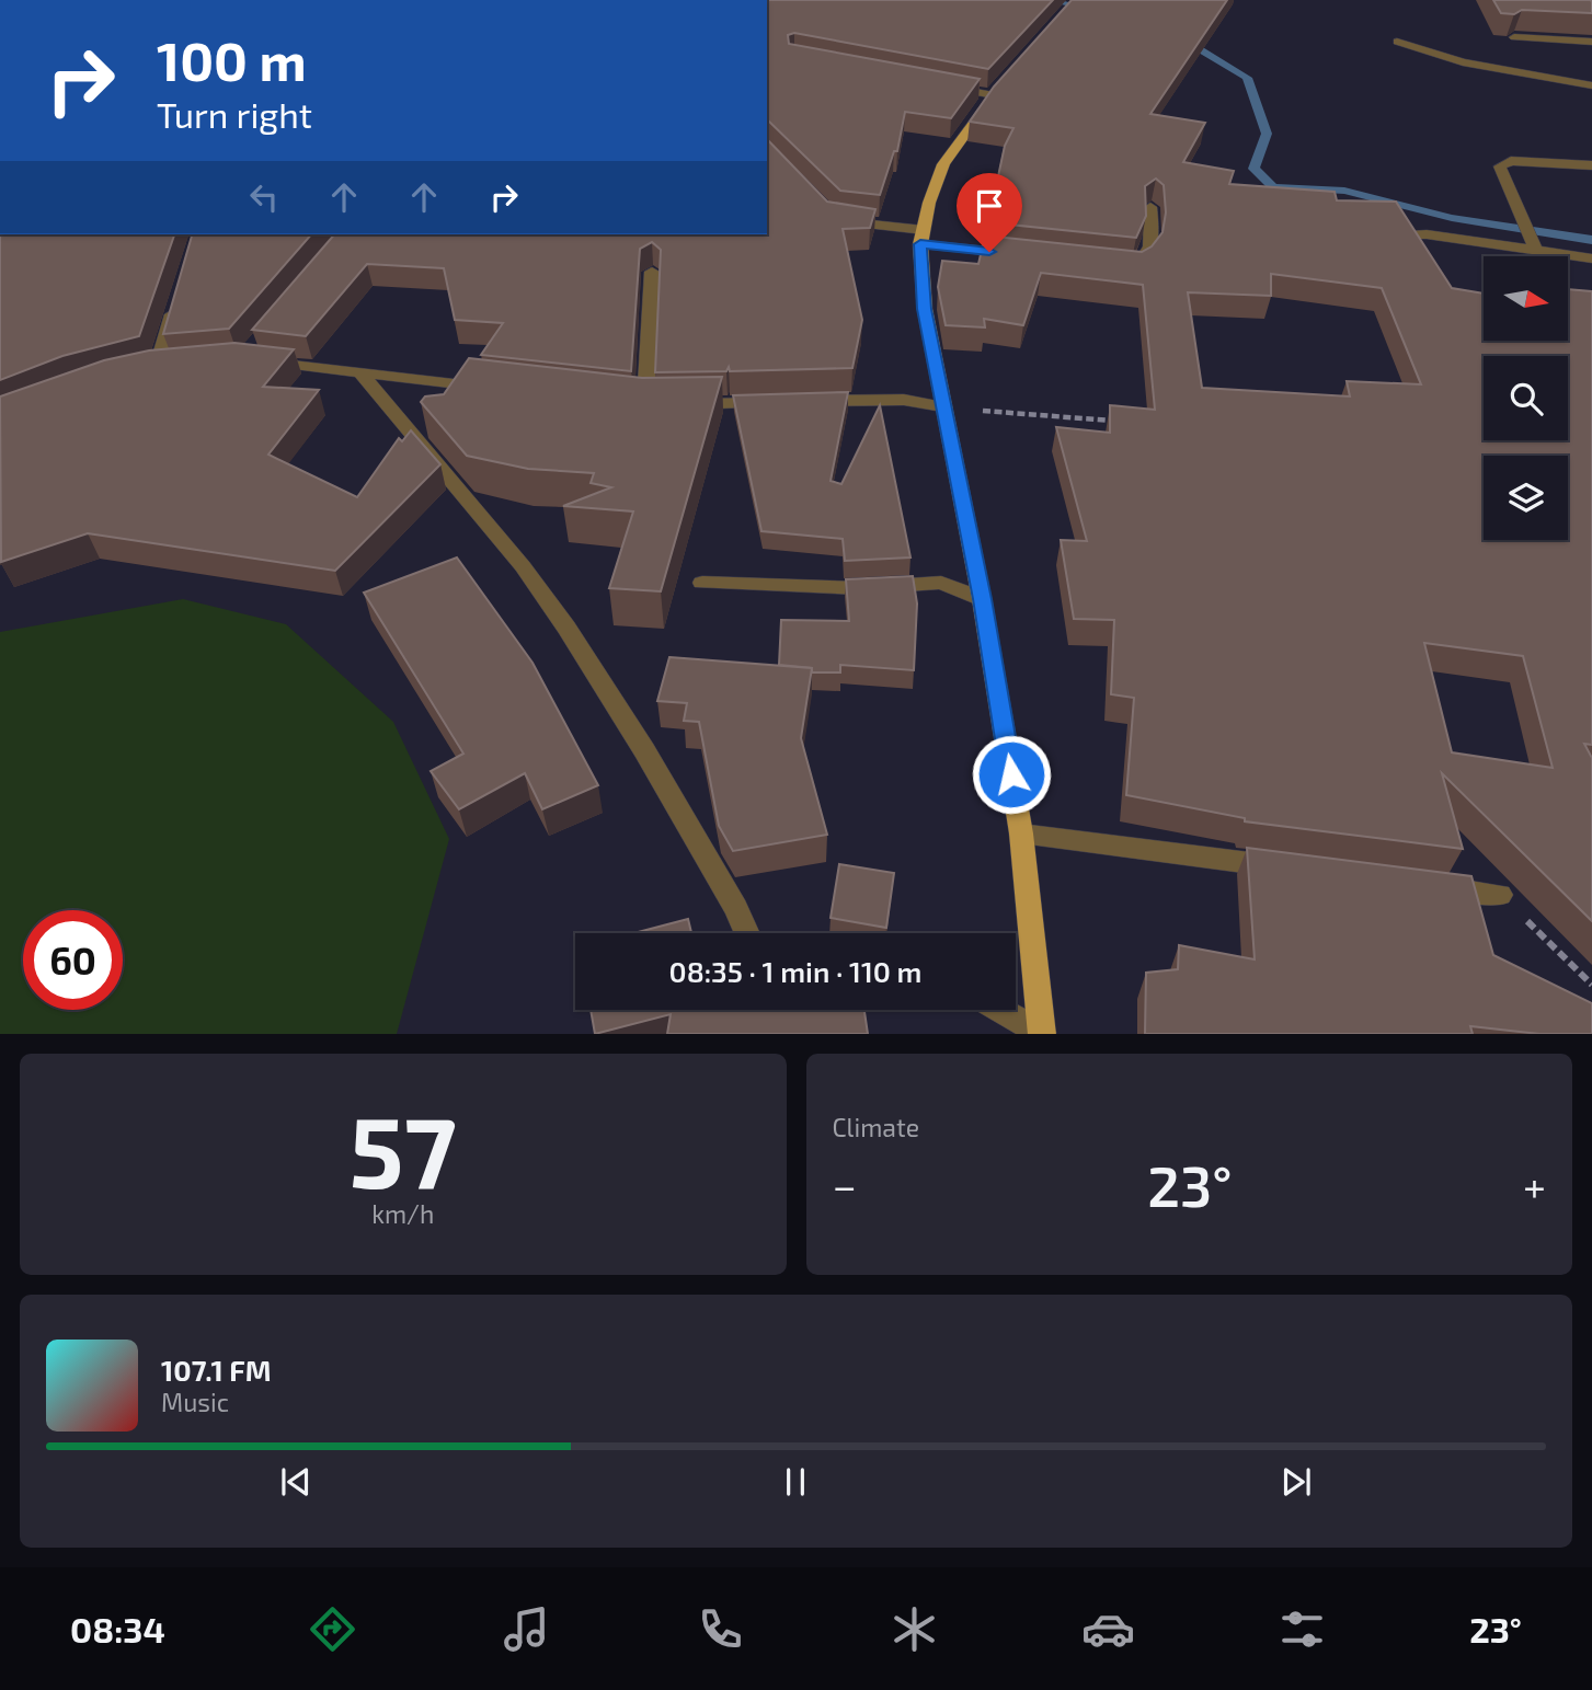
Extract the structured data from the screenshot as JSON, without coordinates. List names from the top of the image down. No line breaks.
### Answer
{"north":"right","page":{"turn":["100 m","Turn right"],"limit":"60","trip":"08:35 · 1 min · 110 m","tile":[["57","km/h"],"Climate"],"heat":["−","23°","+"],"song":["107.1 FM","Music"],"tabs":["08:34","23°"]}}
